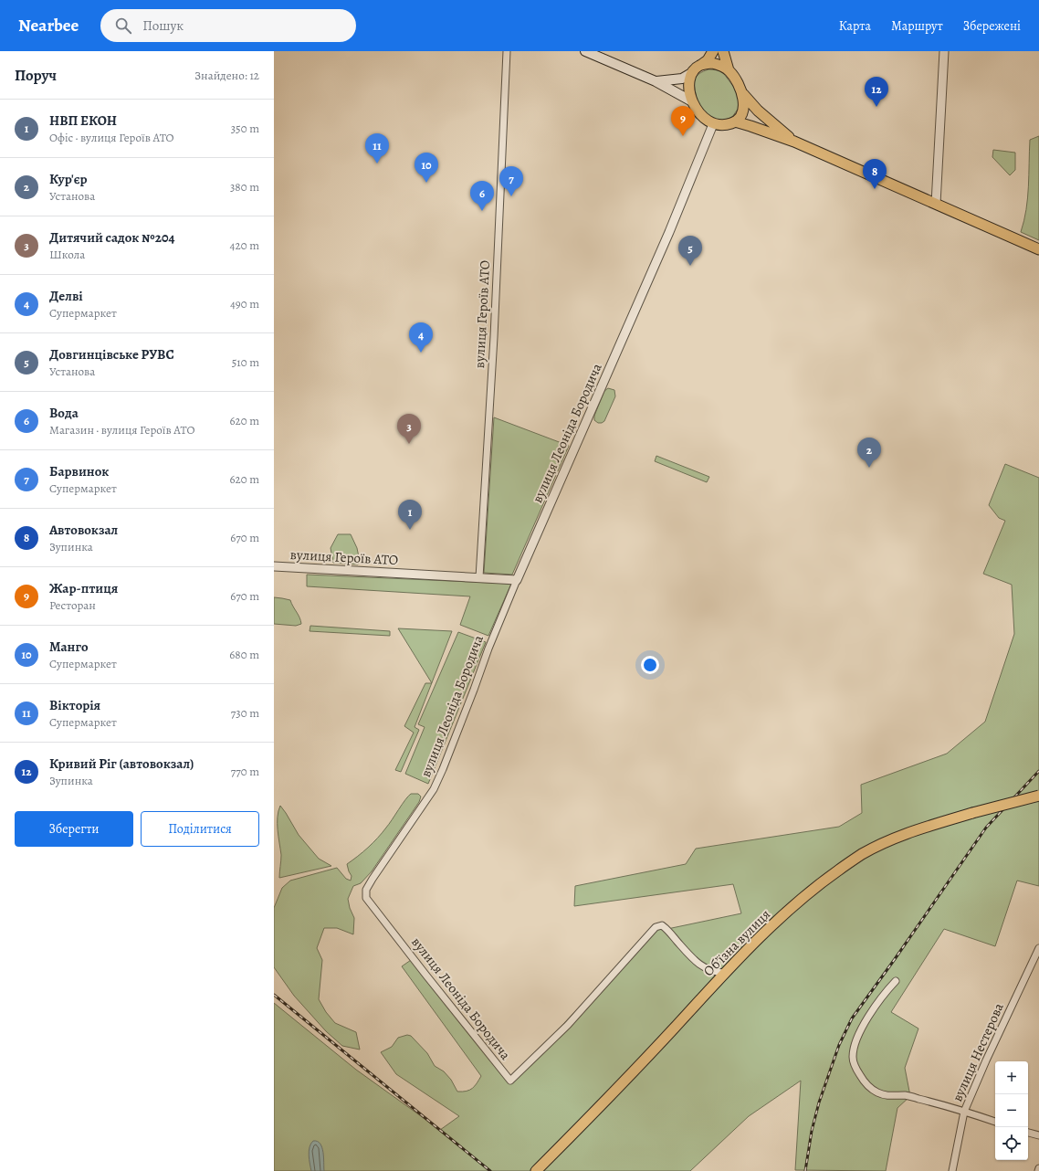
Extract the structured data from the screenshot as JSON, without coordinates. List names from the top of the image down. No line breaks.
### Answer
{"streets":{"main road":["Обʼїзна вулиця"],"street":["вулиця Героїв АТО","вулиця Леоніда Бородича","вулиця Нестерова"]},"crossings":[["вулиця Героїв АТО","вулиця Леоніда Бородича"],["вулиця Леоніда Бородича","Обʼїзна вулиця"]],"page":{"header":"Nearbee","search":"Пошук","nav":["Карта","Маршрут","Збережені"],"heading":["Поруч","Знайдено: 12"],"pins":["12","9","11","10","8","7","6","5","4","3","2","1"],"list":[{"mark":"1","name":"НВП ЕКОН","note":"Офіс · вулиця Героїв АТО","value":"350 m"},{"mark":"2","name":"Кур'єр","note":"Установа","value":"380 m"},{"mark":"3","name":"Дитячий садок №204","note":"Школа","value":"420 m"},{"mark":"4","name":"Делві","note":"Супермаркет","value":"490 m"},{"mark":"5","name":"Довгинцівське РУВС","note":"Установа","value":"510 m"},{"mark":"6","name":"Вода","note":"Магазин · вулиця Героїв АТО","value":"620 m"},{"mark":"7","name":"Барвинок","note":"Супермаркет","value":"620 m"},{"mark":"8","name":"Автовокзал","note":"Зупинка","value":"670 m"},{"mark":"9","name":"Жар-птиця","note":"Ресторан","value":"670 m"},{"mark":"10","name":"Манго","note":"Супермаркет","value":"680 m"},{"mark":"11","name":"Вікторія","note":"Супермаркет","value":"730 m"},{"mark":"12","name":"Кривий Ріг (автовокзал)","note":"Зупинка","value":"770 m"}],"buttons":["Зберегти","Поділитися"],"map_buttons":["+","−"]}}
